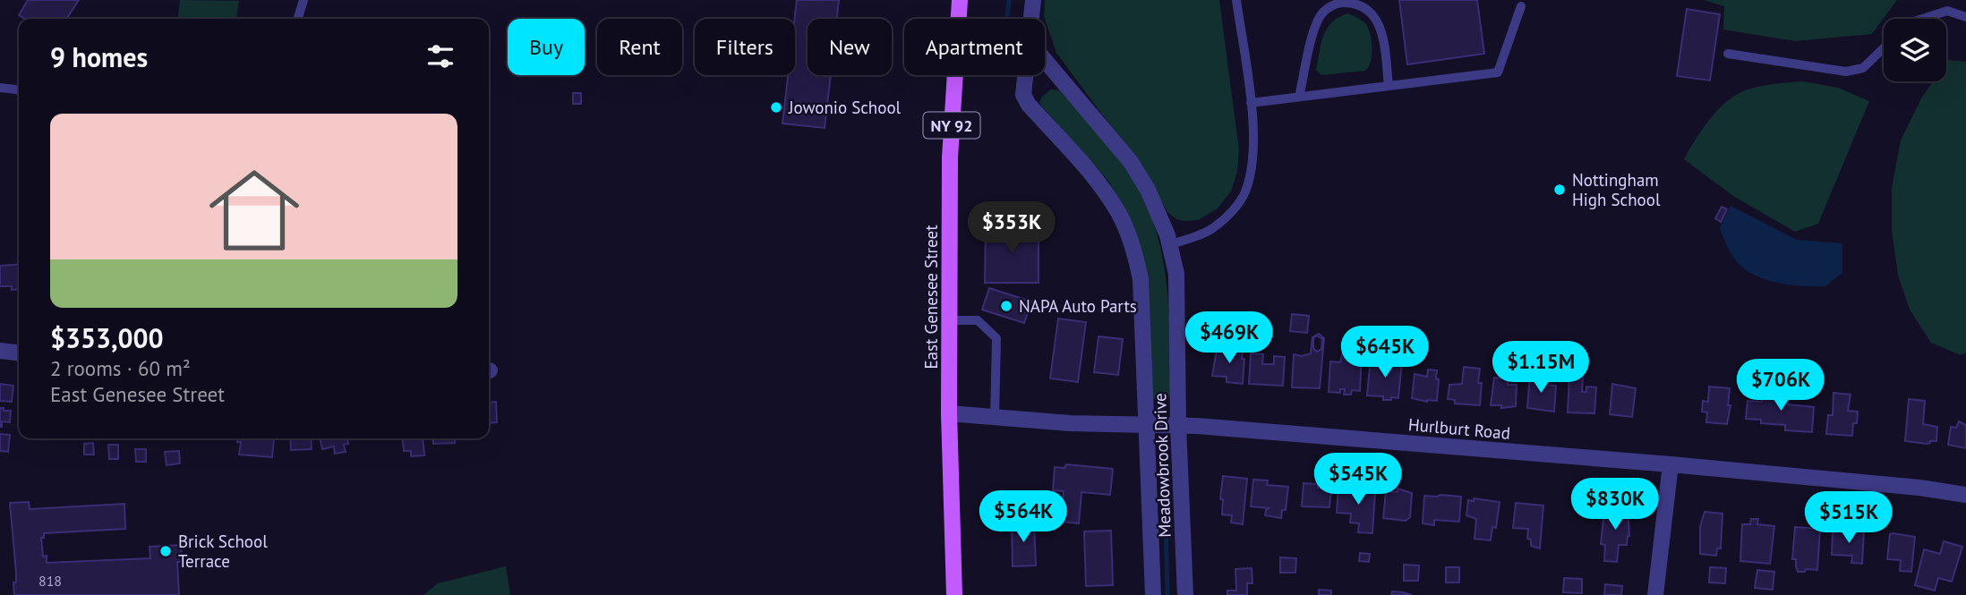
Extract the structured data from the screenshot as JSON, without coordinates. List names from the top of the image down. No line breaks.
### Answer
{"streets":{"main road":["NY 92","East Genesee Street"],"street":["Hurlburt Road","Meadowbrook Drive"]},"crossings":[["East Genesee Street","Hurlburt Road"],["Hurlburt Road","Meadowbrook Drive"]],"places":["Jowonio School","Nottingham High School","NAPA Auto Parts","Brick School Terrace"],"house_numbers":["818"],"page":{"chip":["Buy","Rent","Filters","New","Apartment"],"heading":"9 homes","list":[{"name":"$353,000","note":"2 rooms · 60 m² · East Genesee Street"}],"price":["$353K","$469K","$645K","$1.15M","$706K","$545K","$830K","$564K","$515K"]}}
